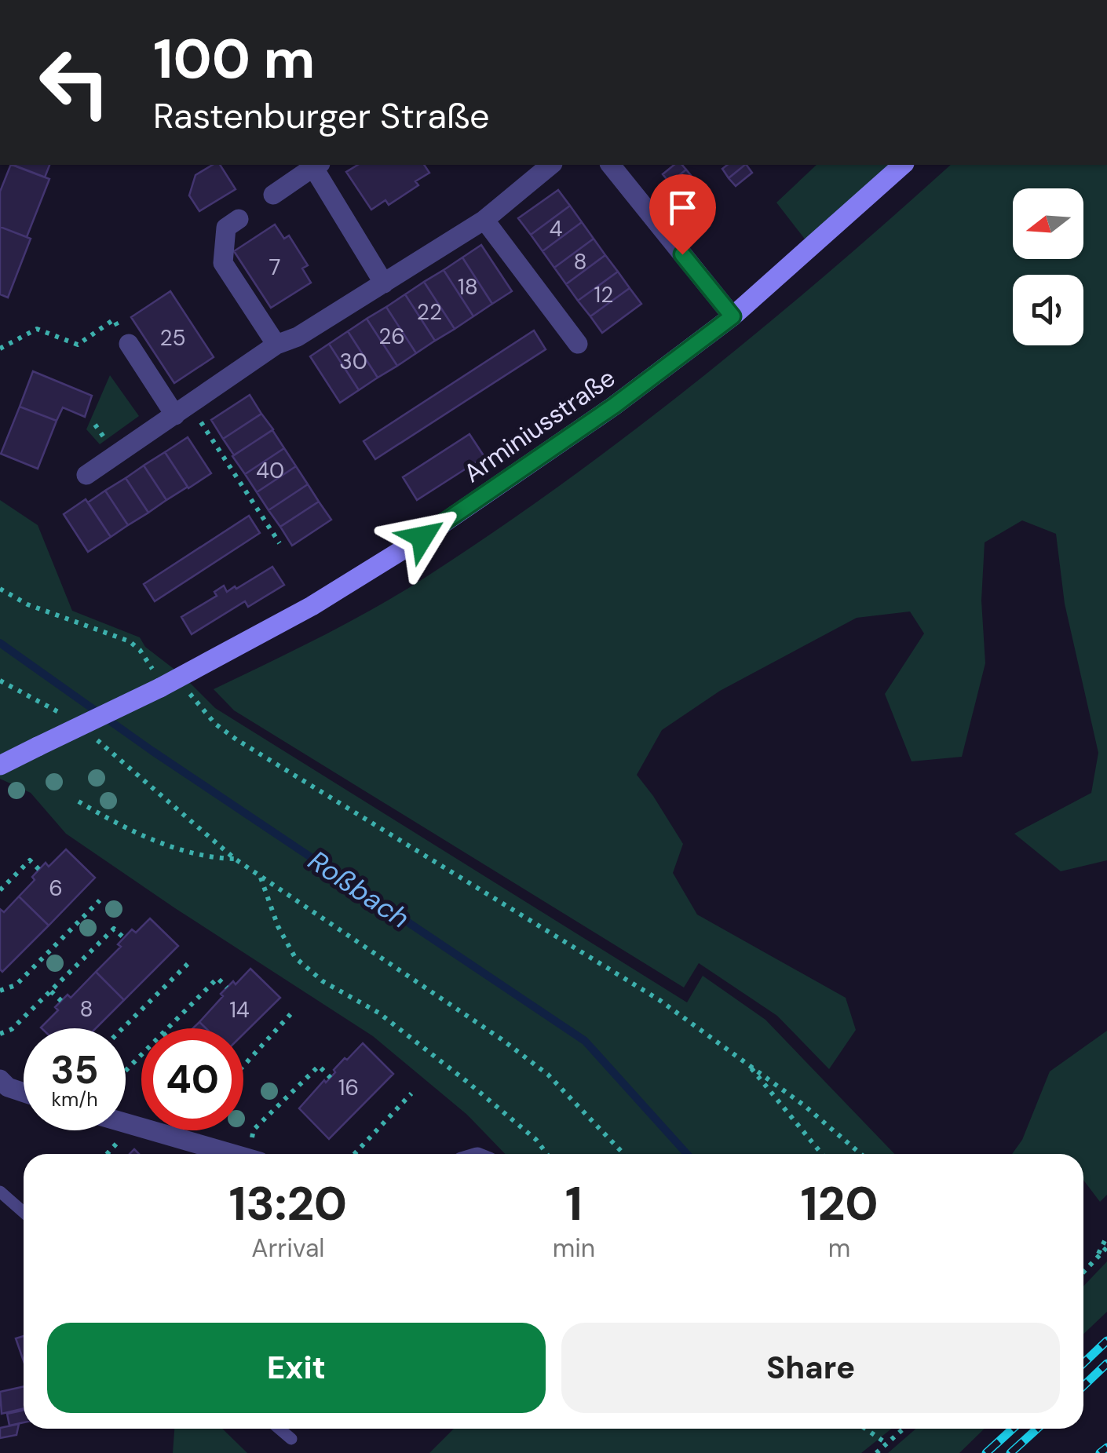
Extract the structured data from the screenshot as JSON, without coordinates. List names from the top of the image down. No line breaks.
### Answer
{"streets":{"street":["Arminiusstraße"]},"water":["Roßbach"],"house_numbers":["4","8","7","18","12","22","26","25","30","40","6","8","14","16"],"north":"left","page":{"turn":["100 m","Rastenburger Straße"],"speed":"35 km/h","limit":"40","eta":["13:20","Arrival","1","min","120","m"],"buttons":["Exit","Share"]}}
